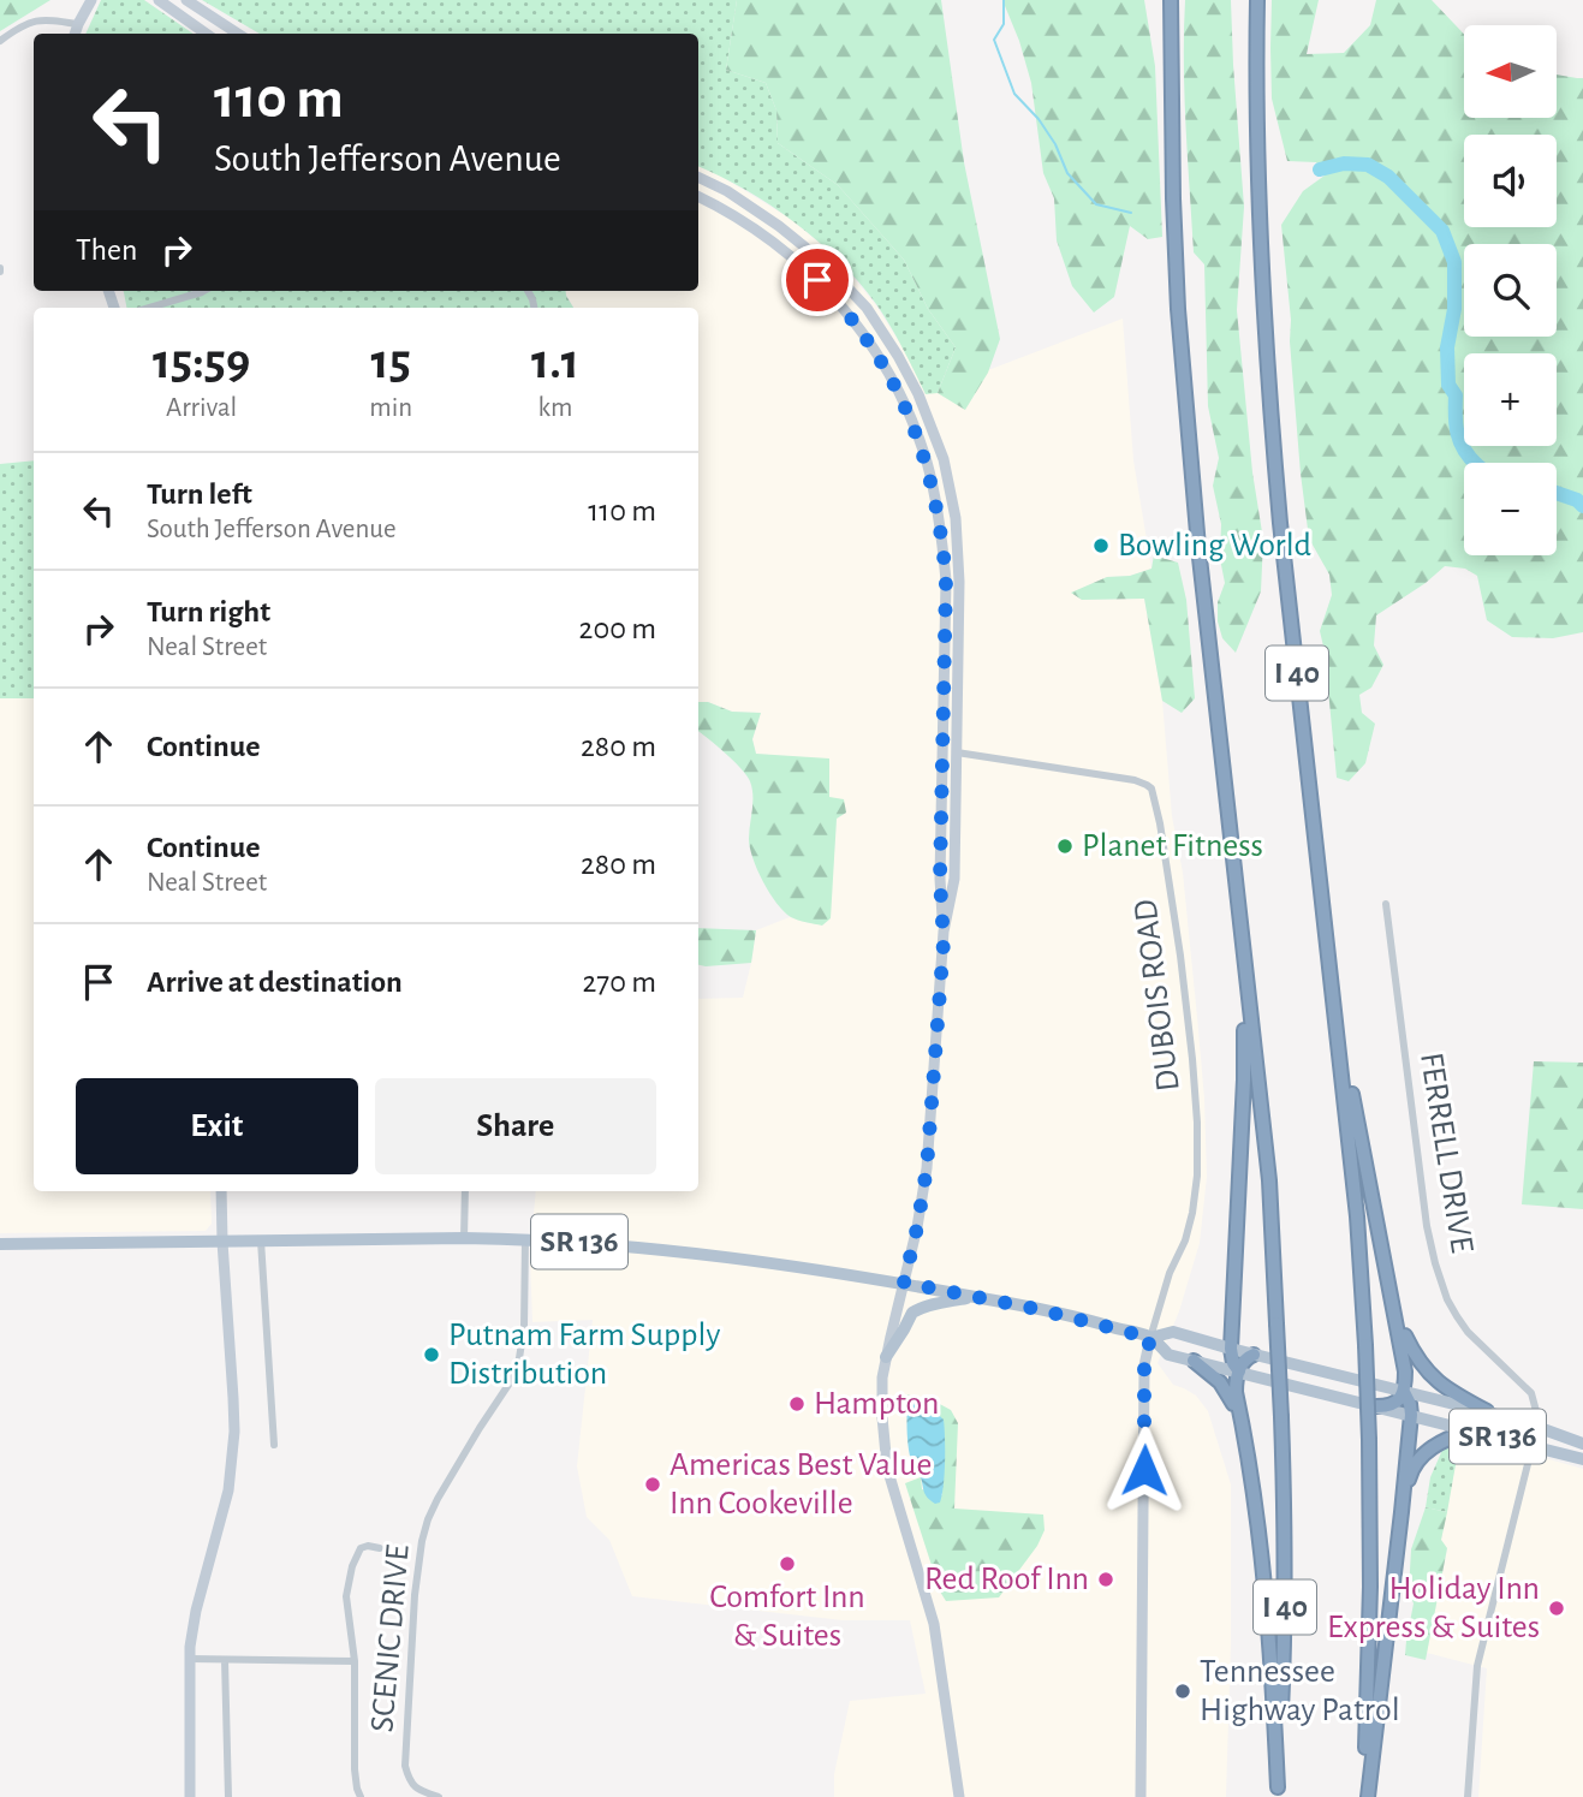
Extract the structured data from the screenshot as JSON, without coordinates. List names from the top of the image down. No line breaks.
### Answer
{"streets":{"highway":["I 40"],"main road":["SR 136"],"street":["DUBOIS ROAD","FERRELL DRIVE","SCENIC DRIVE"]},"crossings":[["DUBOIS ROAD","SR 136"],["FERRELL DRIVE","SR 136"],["SR 136","SCENIC DRIVE"]],"places":["Bowling World","Planet Fitness","Putnam Farm Supply Distribution","Hampton","Americas Best Value Inn Cookeville","Comfort Inn & Suites","Red Roof Inn","Holiday Inn Express & Suites","Tennessee Highway Patrol"],"north":"left","page":{"map_buttons":["+","−"],"turn":["110 m","South Jefferson Avenue"],"then":"Then","eta":["15:59","Arrival","15","min","1.1","km"],"list":[{"name":"Turn left","note":"South Jefferson Avenue","value":"110 m"},{"name":"Turn right","note":"Neal Street","value":"200 m"},{"name":"Continue","value":"280 m"},{"name":"Continue","note":"Neal Street","value":"280 m"},{"name":"Arrive at destination","value":"270 m"}],"buttons":["Exit","Share"]}}
